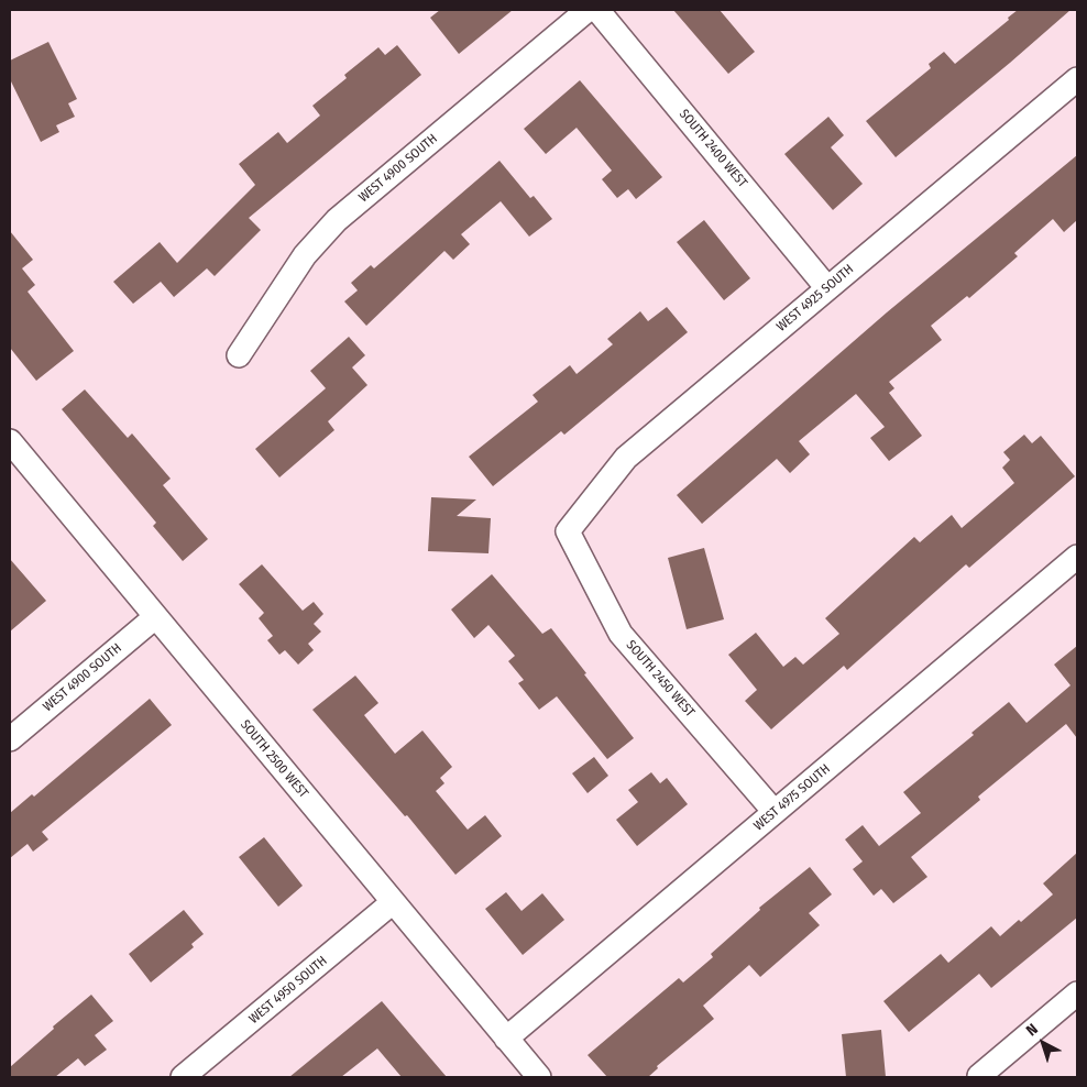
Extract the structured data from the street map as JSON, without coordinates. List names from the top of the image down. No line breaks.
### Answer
{"streets":{"street":["SOUTH 2400 WEST","WEST 4900 SOUTH","WEST 4925 SOUTH","SOUTH 2450 WEST","SOUTH 2500 WEST","WEST 4975 SOUTH","WEST 4950 SOUTH"]},"crossings":[["SOUTH 2400 WEST","WEST 4925 SOUTH"],["WEST 4900 SOUTH","SOUTH 2500 WEST"],["WEST 4925 SOUTH","SOUTH 2450 WEST"],["SOUTH 2450 WEST","WEST 4975 SOUTH"],["SOUTH 2500 WEST","WEST 4975 SOUTH"],["SOUTH 2500 WEST","WEST 4950 SOUTH"]],"north":"top left"}
